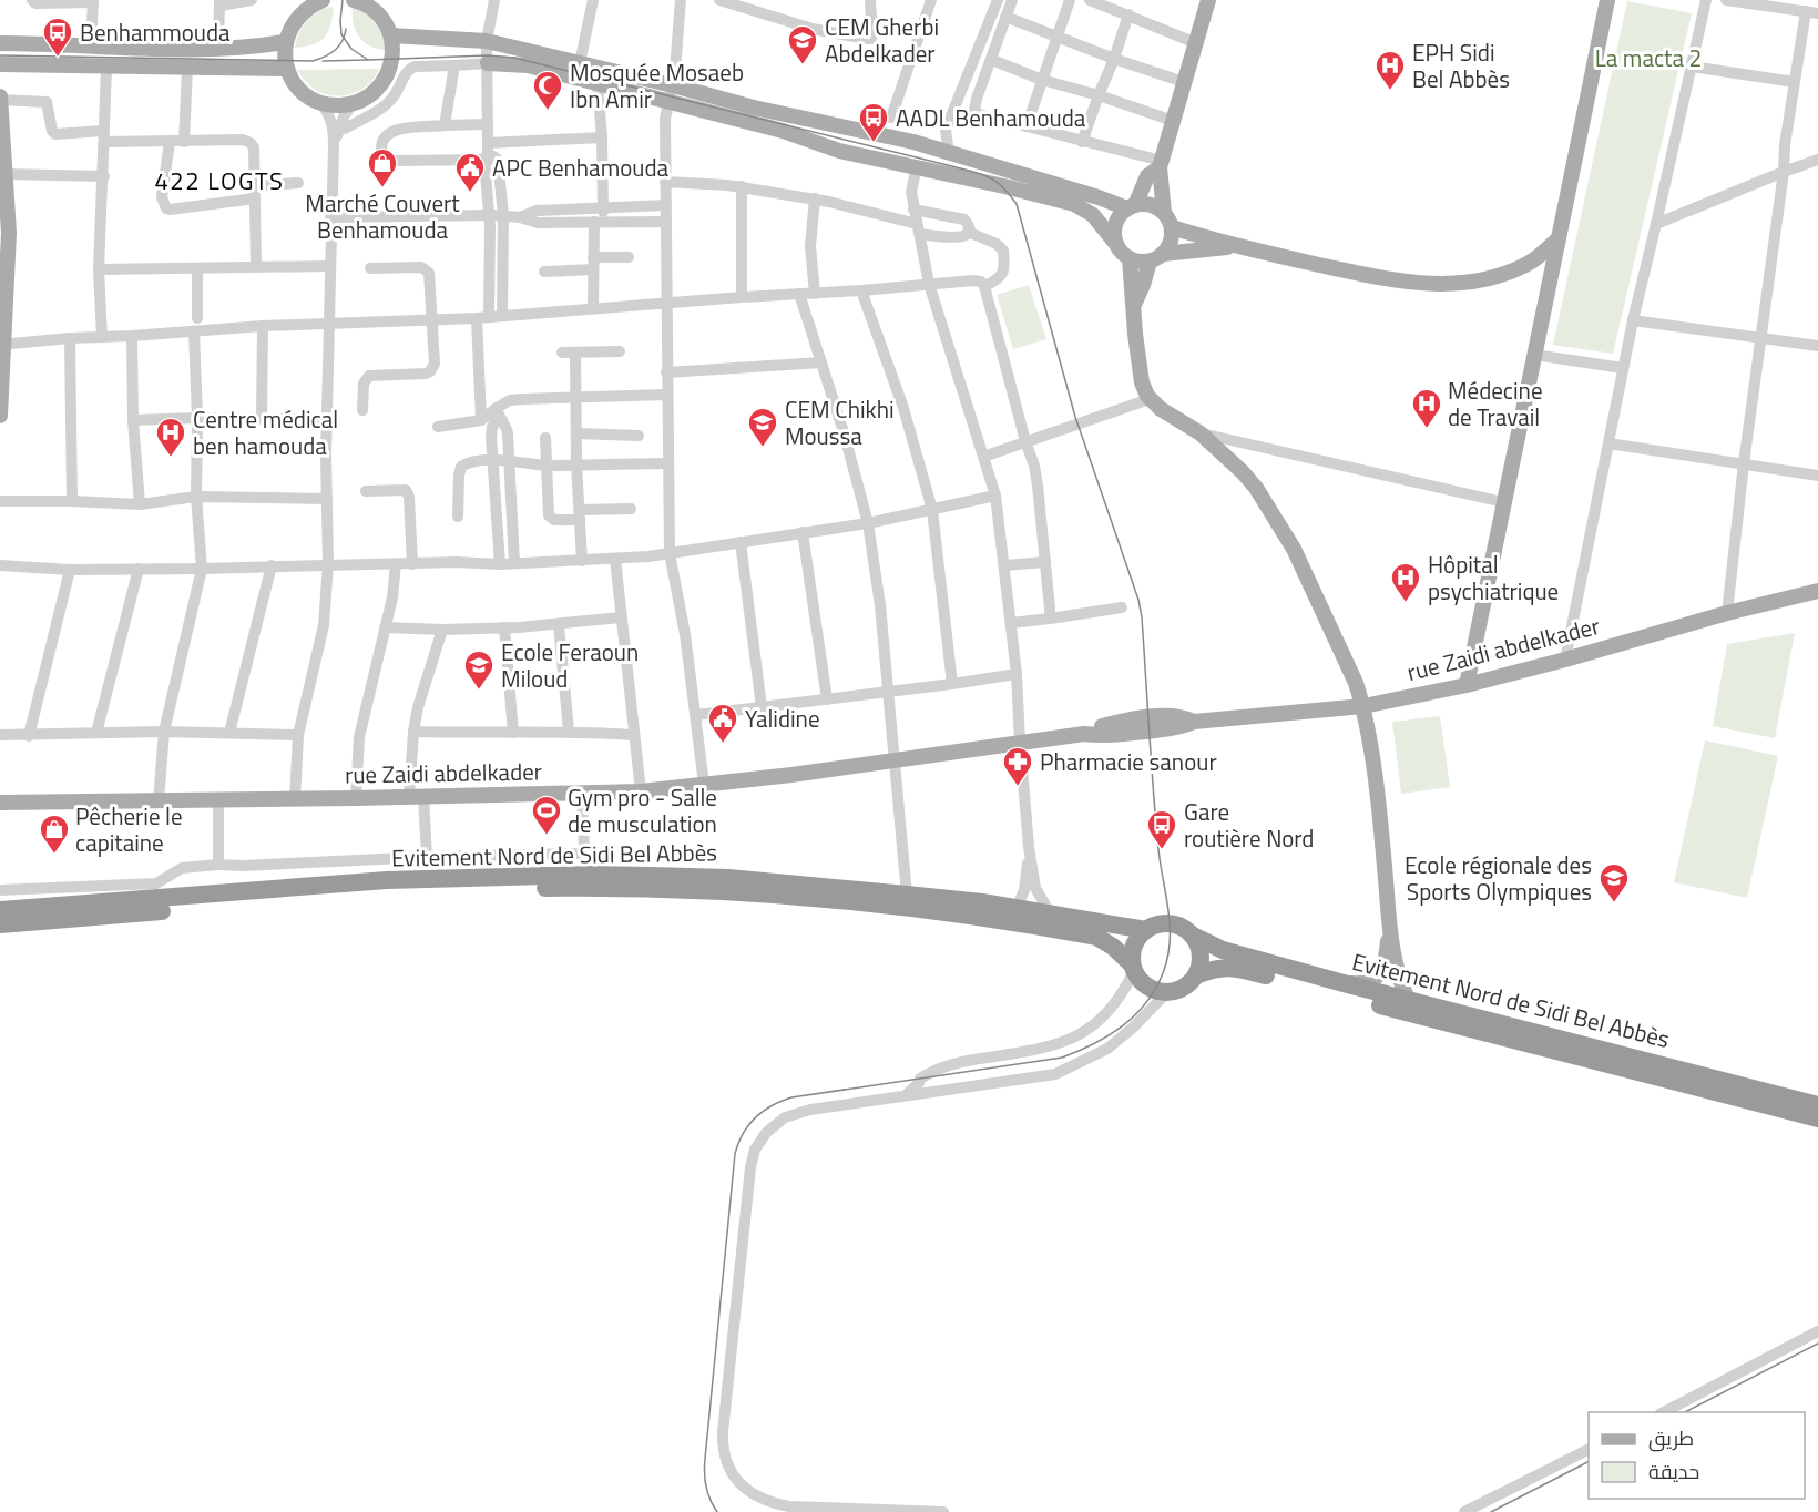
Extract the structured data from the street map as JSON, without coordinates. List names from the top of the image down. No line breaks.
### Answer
{"streets":{"highway":["Evitement Nord de Sidi Bel Abbès"],"main road":["rue Zaidi abdelkader"]},"districts":["422 LOGTS"],"parks":["La macta 2"],"places":{"bus stop":["Benhammouda","AADL Benhamouda","Gare routière Nord"],"school or university":["CEM Gherbi Abdelkader","CEM Chikhi Moussa","Ecole Feraoun Miloud","Ecole régionale des Sports Olympiques"],"hospital":["EPH Sidi Bel Abbès","Médecine de Travail","Centre médical ben hamouda","Hôpital psychiatrique"],"mosque":["Mosquée Mosaeb Ibn Amir"],"shop":["Marché Couvert Benhamouda","Pêcherie le capitaine"],"public building":["APC Benhamouda","Yalidine"],"pharmacy":["Pharmacie sanour"],"sports":["Gym pro - Salle de musculation"]},"legend":["طريق","حديقة"]}
